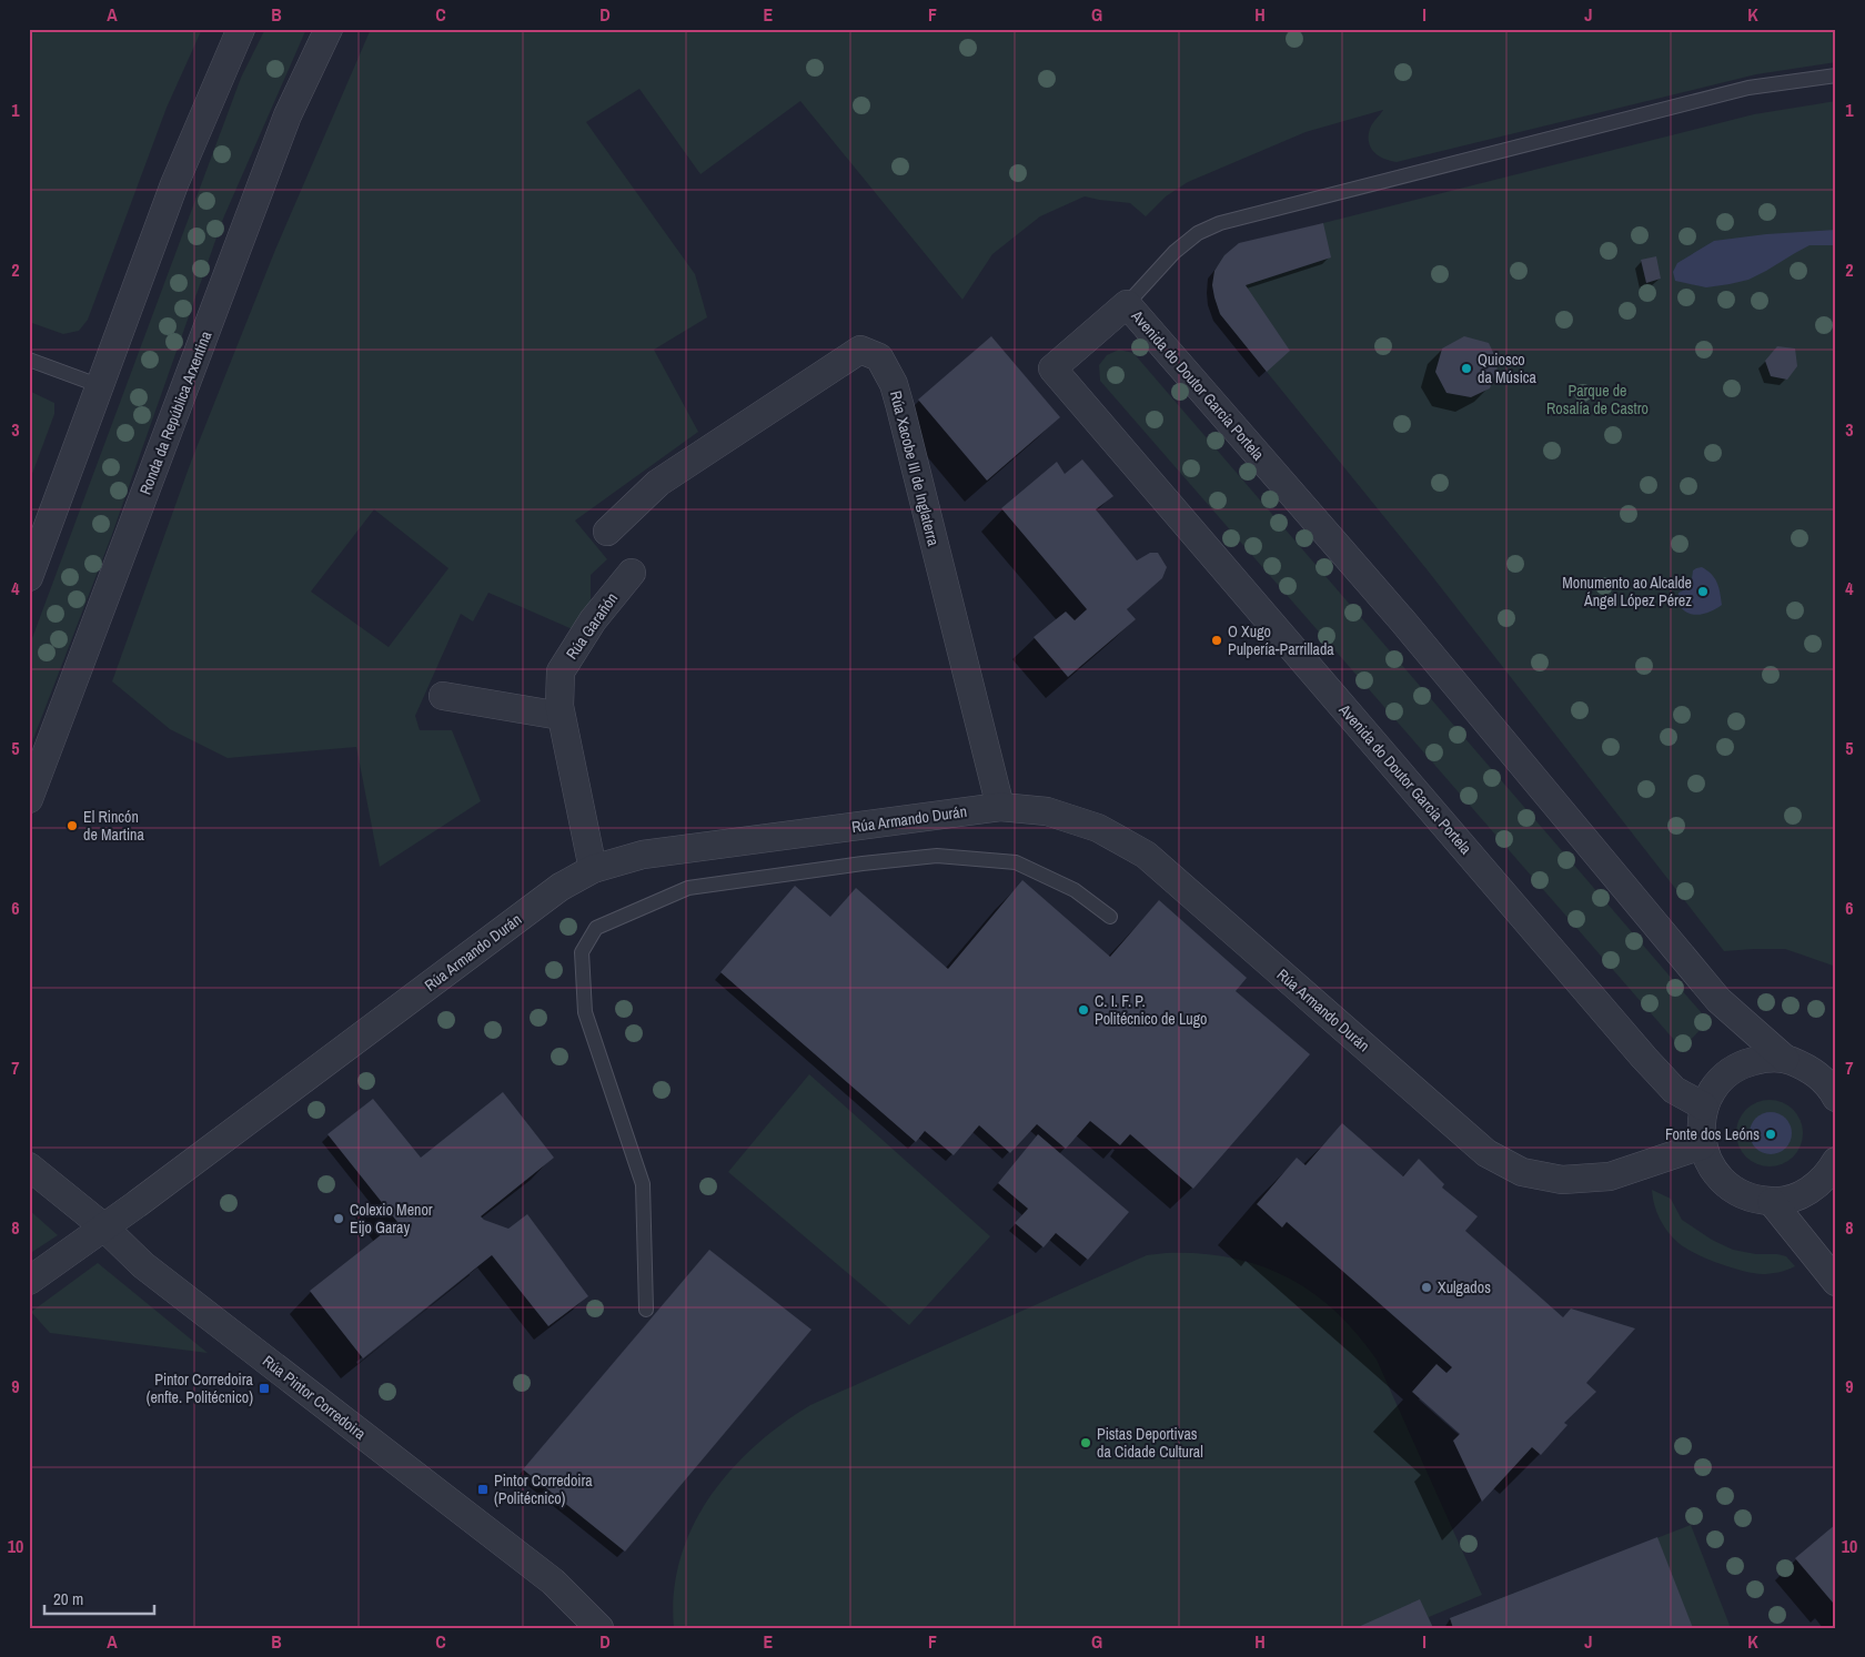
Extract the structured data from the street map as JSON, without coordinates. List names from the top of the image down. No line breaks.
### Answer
{"streets":{"street":["Avenida do Doutor García Portela","Ronda da República Arxentina","Rúa Xacobe III de Inglaterra","Rúa Garañón","Rúa Armando Durán","Rúa Pintor Corredoira"]},"crossings":[["Rúa Xacobe III de Inglaterra","Rúa Armando Durán"],["Rúa Garañón","Rúa Armando Durán"],["Rúa Armando Durán","Rúa Pintor Corredoira"]],"parks":["Parque de Rosalía de Castro"],"places":{"other":["Quiosco da Música","Monumento ao Alcalde Ángel López Pérez","O Xugo Pulpería-Parrillada","El Rincón de Martina","C. I. F. P. Politécnico de Lugo","Fonte dos Leóns","Colexio Menor Eijo Garay","Xulgados","Pistas Deportivas da Cidade Cultural"],"transit":["Pintor Corredoira (enfte. Politécnico)","Pintor Corredoira (Politécnico)"]},"scale_bar":"20 m","grid":{"columns":["A","B","C","D","E","F","G","H","I","J","K"],"rows":["1","2","3","4","5","6","7","8","9","10"]}}
